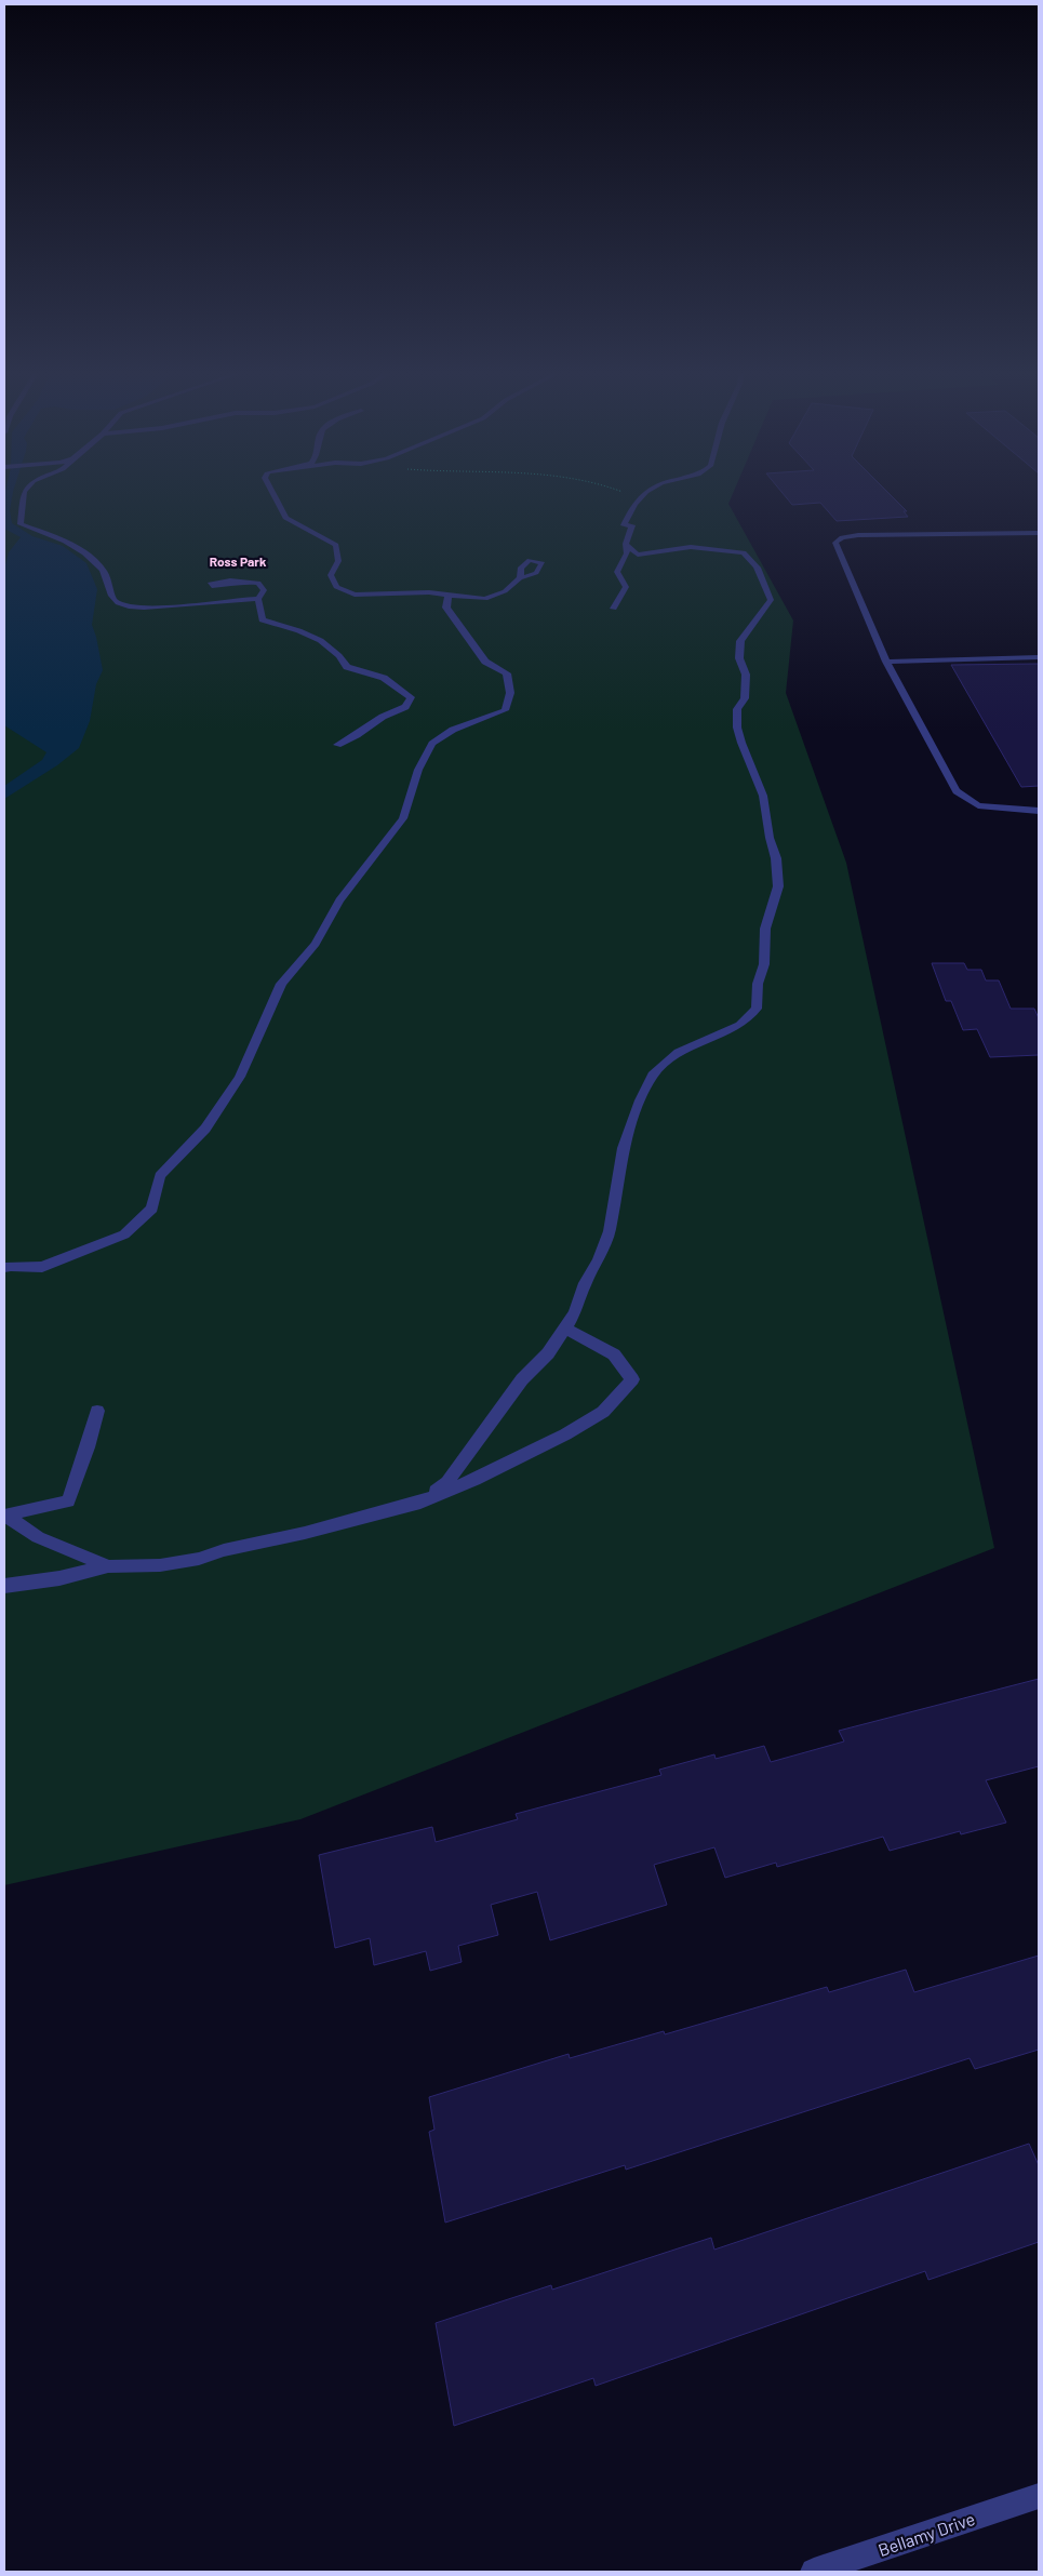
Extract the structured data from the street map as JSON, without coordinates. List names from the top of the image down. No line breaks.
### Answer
{"streets":{"street":["Bellamy Drive"]},"districts":["Ross Park"]}
